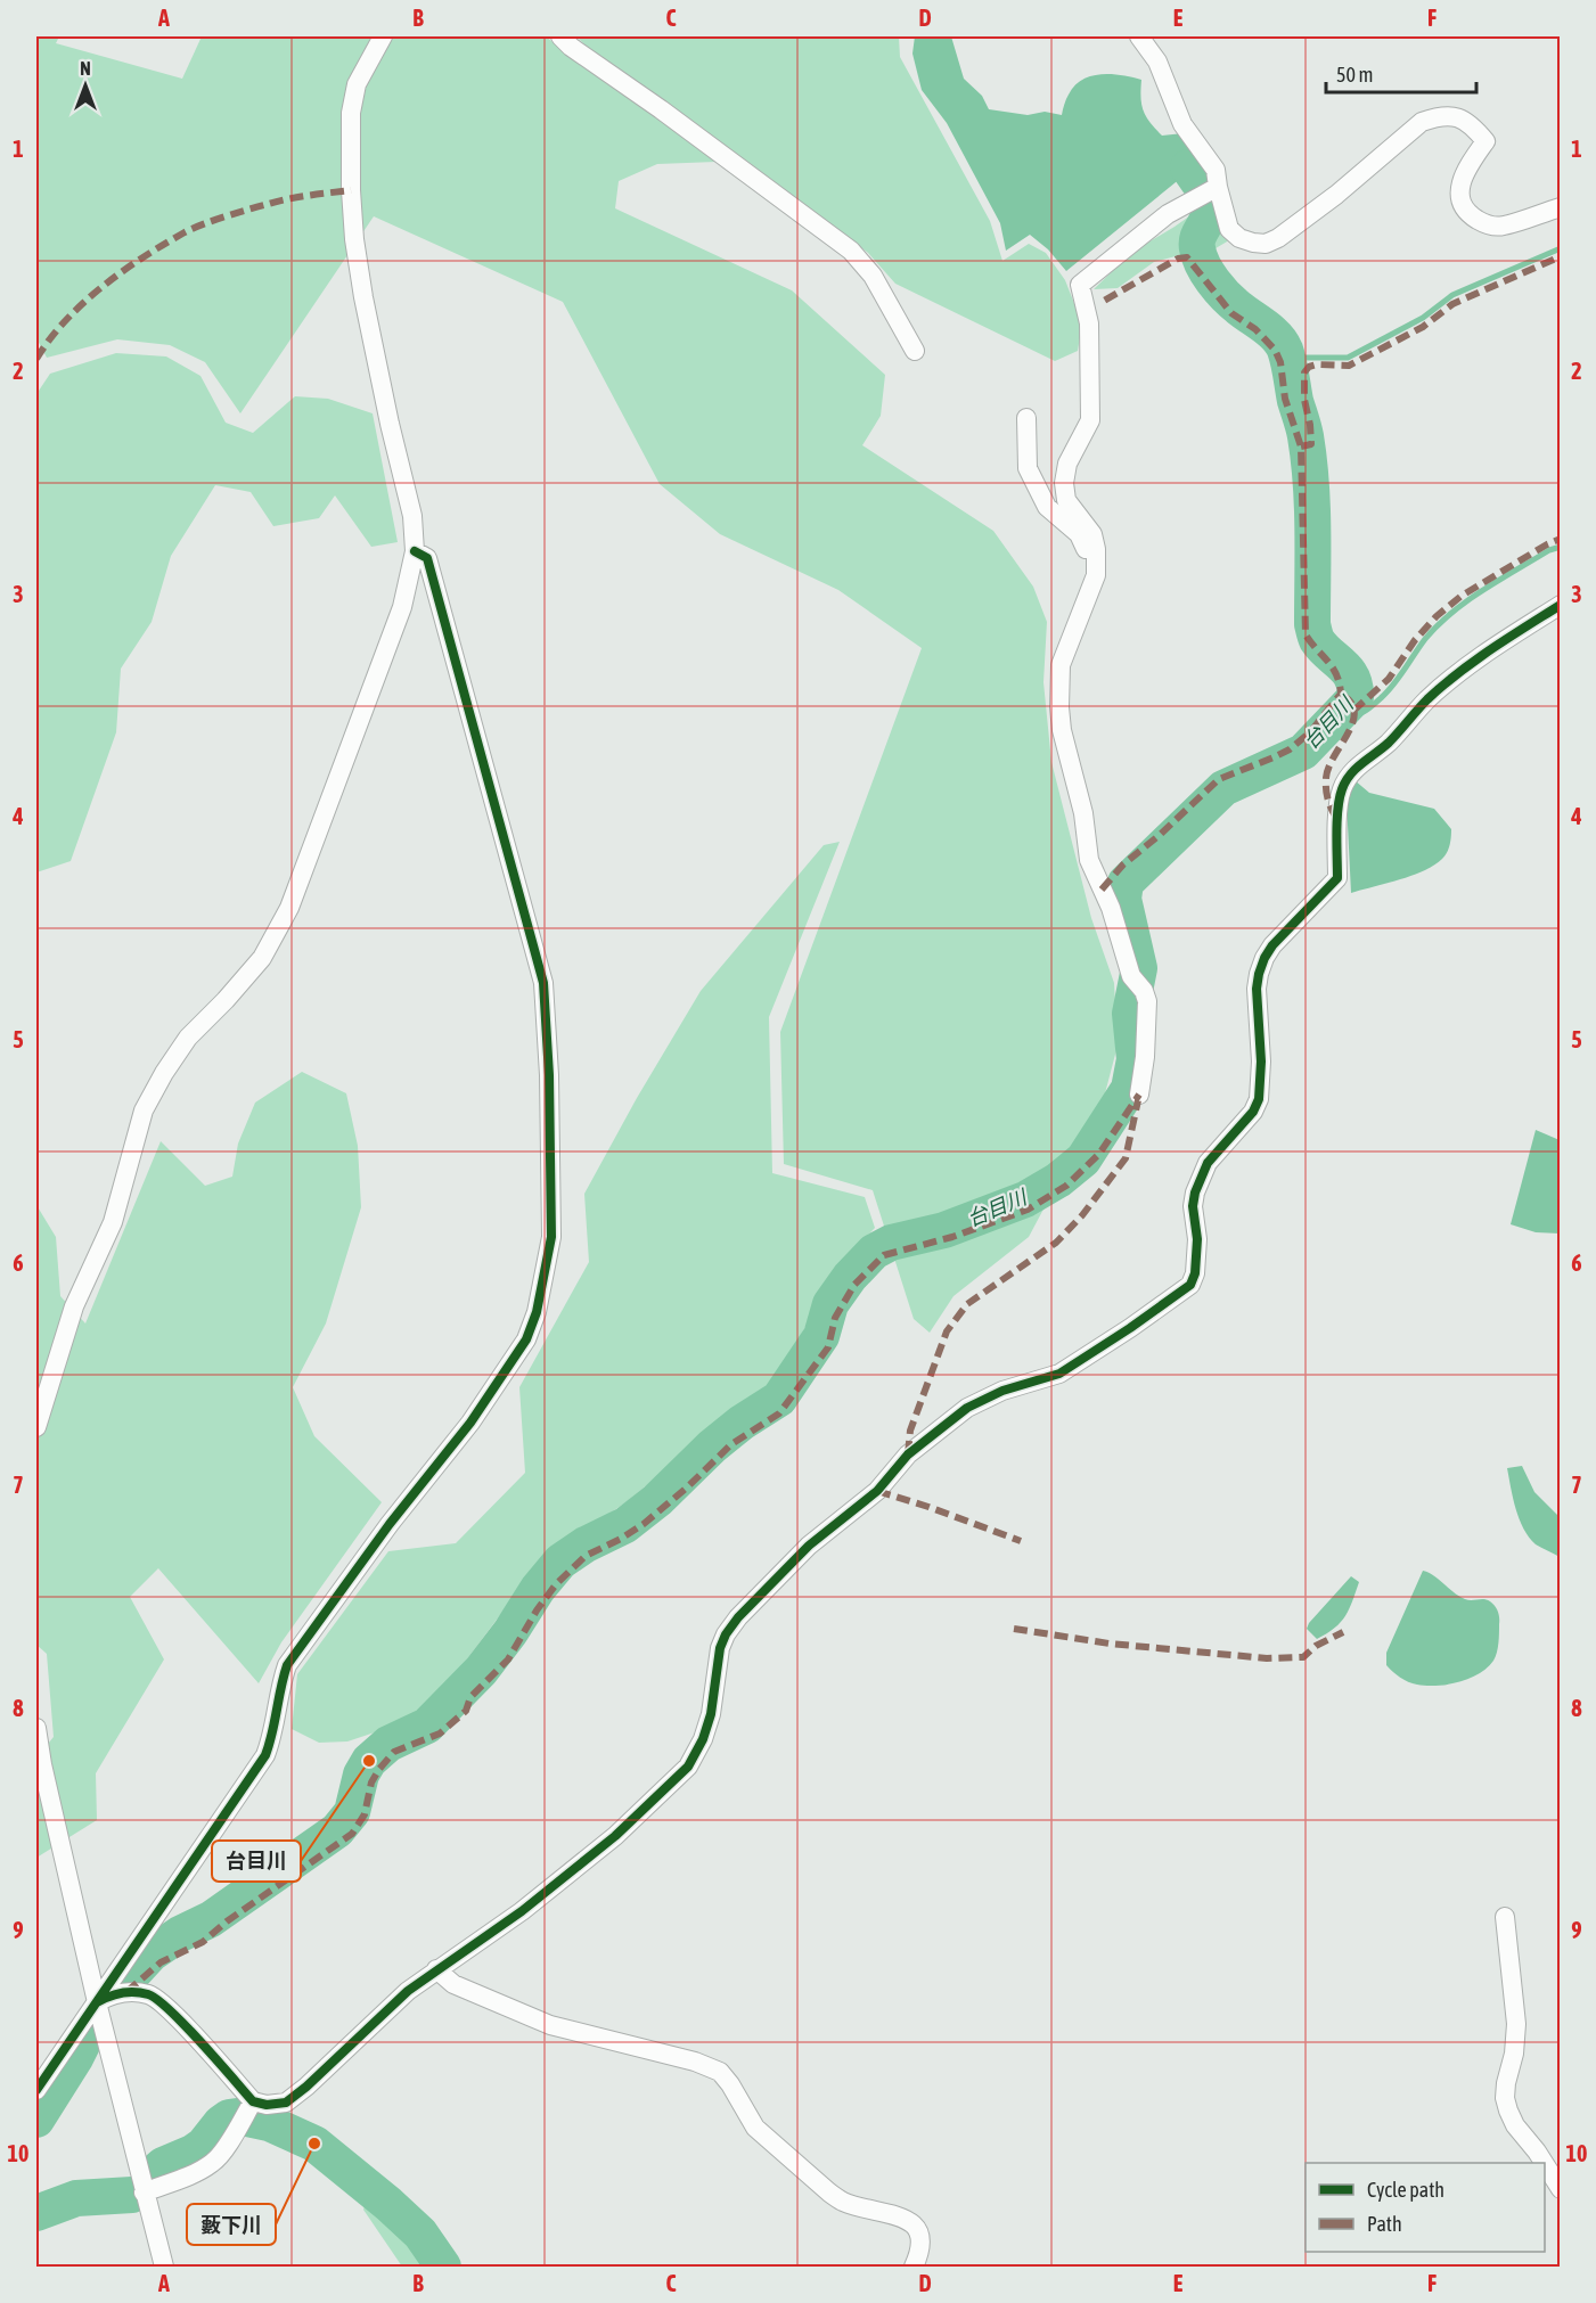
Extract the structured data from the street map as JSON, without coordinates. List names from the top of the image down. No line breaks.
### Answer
{"water":["台目川"],"places":["台目川","藪下川"],"legend":["Cycle path","Path"],"scale_bar":"50 m","north":"top","grid":{"columns":["A","B","C","D","E","F"],"rows":["1","2","3","4","5","6","7","8","9","10"]}}
